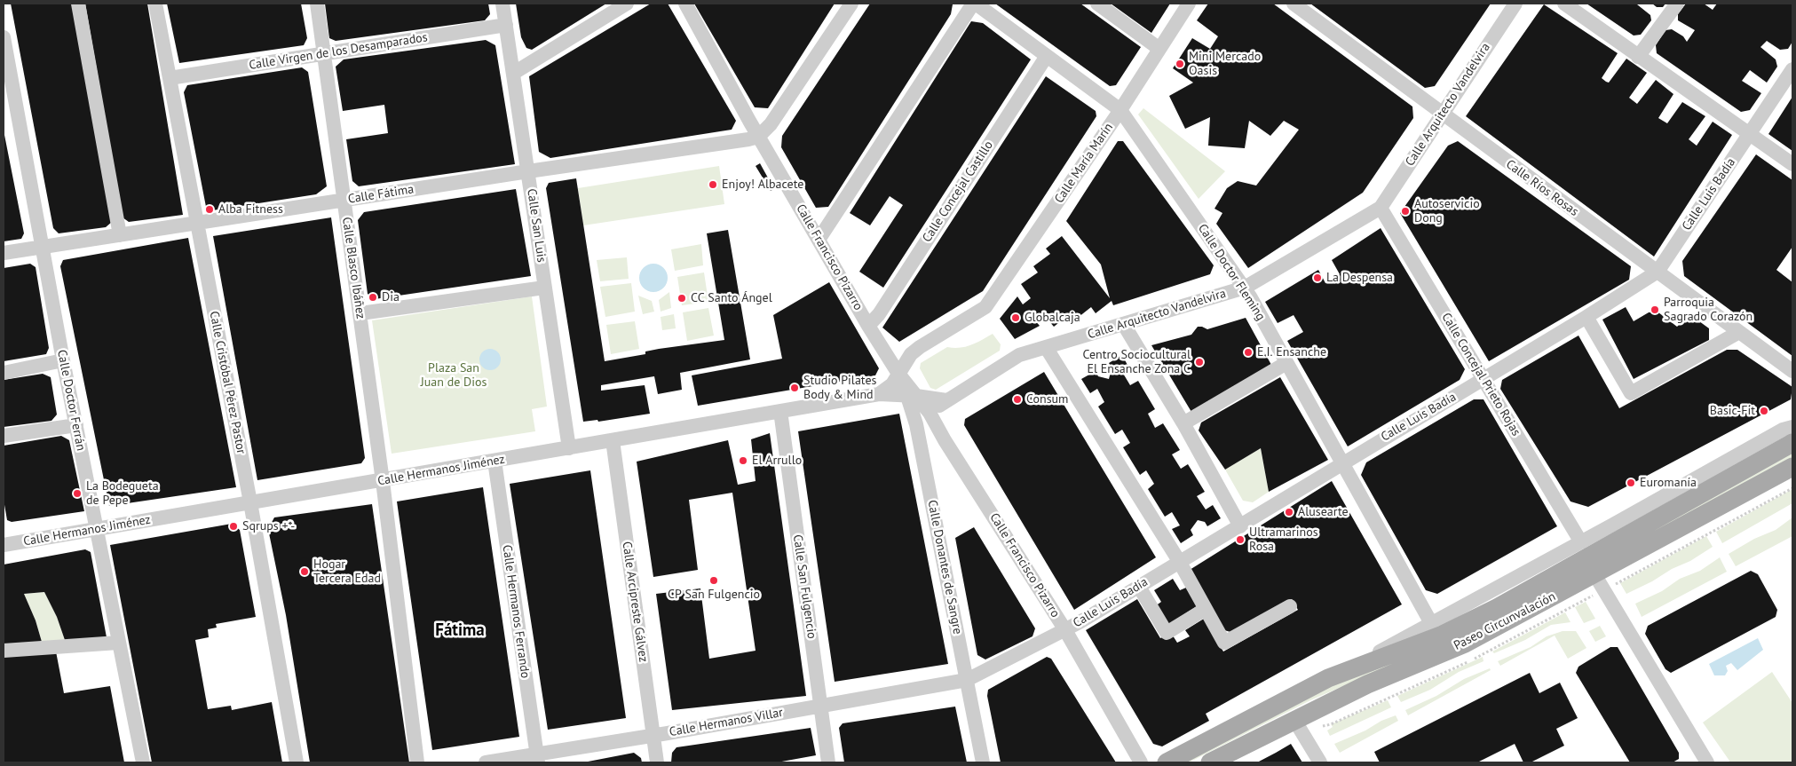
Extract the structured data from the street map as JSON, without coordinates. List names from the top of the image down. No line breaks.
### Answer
{"streets":{"main road":["Paseo Circunvalación"],"street":["Calle Virgen de los Desamparados","Calle Arquitecto Vandelvira","Calle María Marín","Calle Ríos Rosas","Calle Concejal Castillo","Calle Fátima","Calle Luis Badía","Calle San Luis","Calle Francisco Pizarro","Calle Blasco Ibáñez","Calle Doctor Fleming","Calle Concejal Prieto Rojas","Calle Cristóbal Pérez Pastor","Calle Doctor Ferrán","Calle Hermanos Jiménez","Calle Donantes de Sangre","Calle San Fulgencio","Calle Arcipreste Gálvez","Calle Hermanos Ferrando","Calle Hermanos Villar"]},"crossings":[["Calle Virgen de los Desamparados","Calle San Luis"],["Calle Virgen de los Desamparados","Calle Blasco Ibáñez"],["Calle Virgen de los Desamparados","Calle Cristóbal Pérez Pastor"],["Calle Arquitecto Vandelvira","Calle Ríos Rosas"],["Calle Arquitecto Vandelvira","Calle Doctor Fleming"],["Calle Arquitecto Vandelvira","Calle Concejal Prieto Rojas"],["Calle Arquitecto Vandelvira","Calle Hermanos Jiménez"],["Calle María Marín","Calle Francisco Pizarro"],["Calle María Marín","Calle Doctor Fleming"],["Calle Ríos Rosas","Calle Luis Badía"],["Calle Concejal Castillo","Calle Francisco Pizarro"],["Calle Concejal Castillo","Calle Doctor Fleming"],["Calle Fátima","Calle San Luis"],["Calle Fátima","Calle Francisco Pizarro"],["Calle Fátima","Calle Blasco Ibáñez"],["Calle Fátima","Calle Cristóbal Pérez Pastor"],["Calle Fátima","Calle Doctor Ferrán"],["Calle Luis Badía","Calle Francisco Pizarro"],["Calle Luis Badía","Calle Doctor Fleming"],["Calle Luis Badía","Calle Concejal Prieto Rojas"],["Calle Luis Badía","Calle Donantes de Sangre"],["Calle Luis Badía","Calle Hermanos Villar"],["Calle San Luis","Calle Hermanos Jiménez"],["Calle Francisco Pizarro","Calle Hermanos Jiménez"],["Calle Francisco Pizarro","Calle Donantes de Sangre"],["Calle Blasco Ibáñez","Calle Hermanos Jiménez"],["Calle Doctor Fleming","Paseo Circunvalación"],["Calle Concejal Prieto Rojas","Paseo Circunvalación"],["Calle Cristóbal Pérez Pastor","Calle Hermanos Jiménez"],["Calle Doctor Ferrán","Calle Hermanos Jiménez"],["Calle Hermanos Jiménez","Calle Donantes de Sangre"],["Calle Hermanos Jiménez","Calle San Fulgencio"],["Calle Hermanos Jiménez","Calle Arcipreste Gálvez"],["Calle Hermanos Jiménez","Calle Hermanos Ferrando"],["Calle Donantes de Sangre","Calle Hermanos Villar"],["Calle San Fulgencio","Calle Hermanos Villar"],["Calle Arcipreste Gálvez","Calle Hermanos Villar"],["Calle Hermanos Ferrando","Calle Hermanos Villar"]],"districts":["Fátima"],"parks":["Plaza San Juan de Dios"],"places":["Mini Mercado Oasis","Enjoy! Albacete","Alba Fitness","Autoservicio Dong","La Despensa","Dia","CC Santo Ángel","Parroquia Sagrado Corazón","Globalcaja","E.I. Ensanche","Centro Sociocultural El Ensanche Zona C","Studio Pilates Body & Mind","Consum","Basic-Fit","El Arrullo","Euromanía","La Bodegueta de Pepe","Alusearte","Sqrups +*-","Ultramarinos Rosa","Hogar Tercera Edad","CP San Fulgencio"]}
